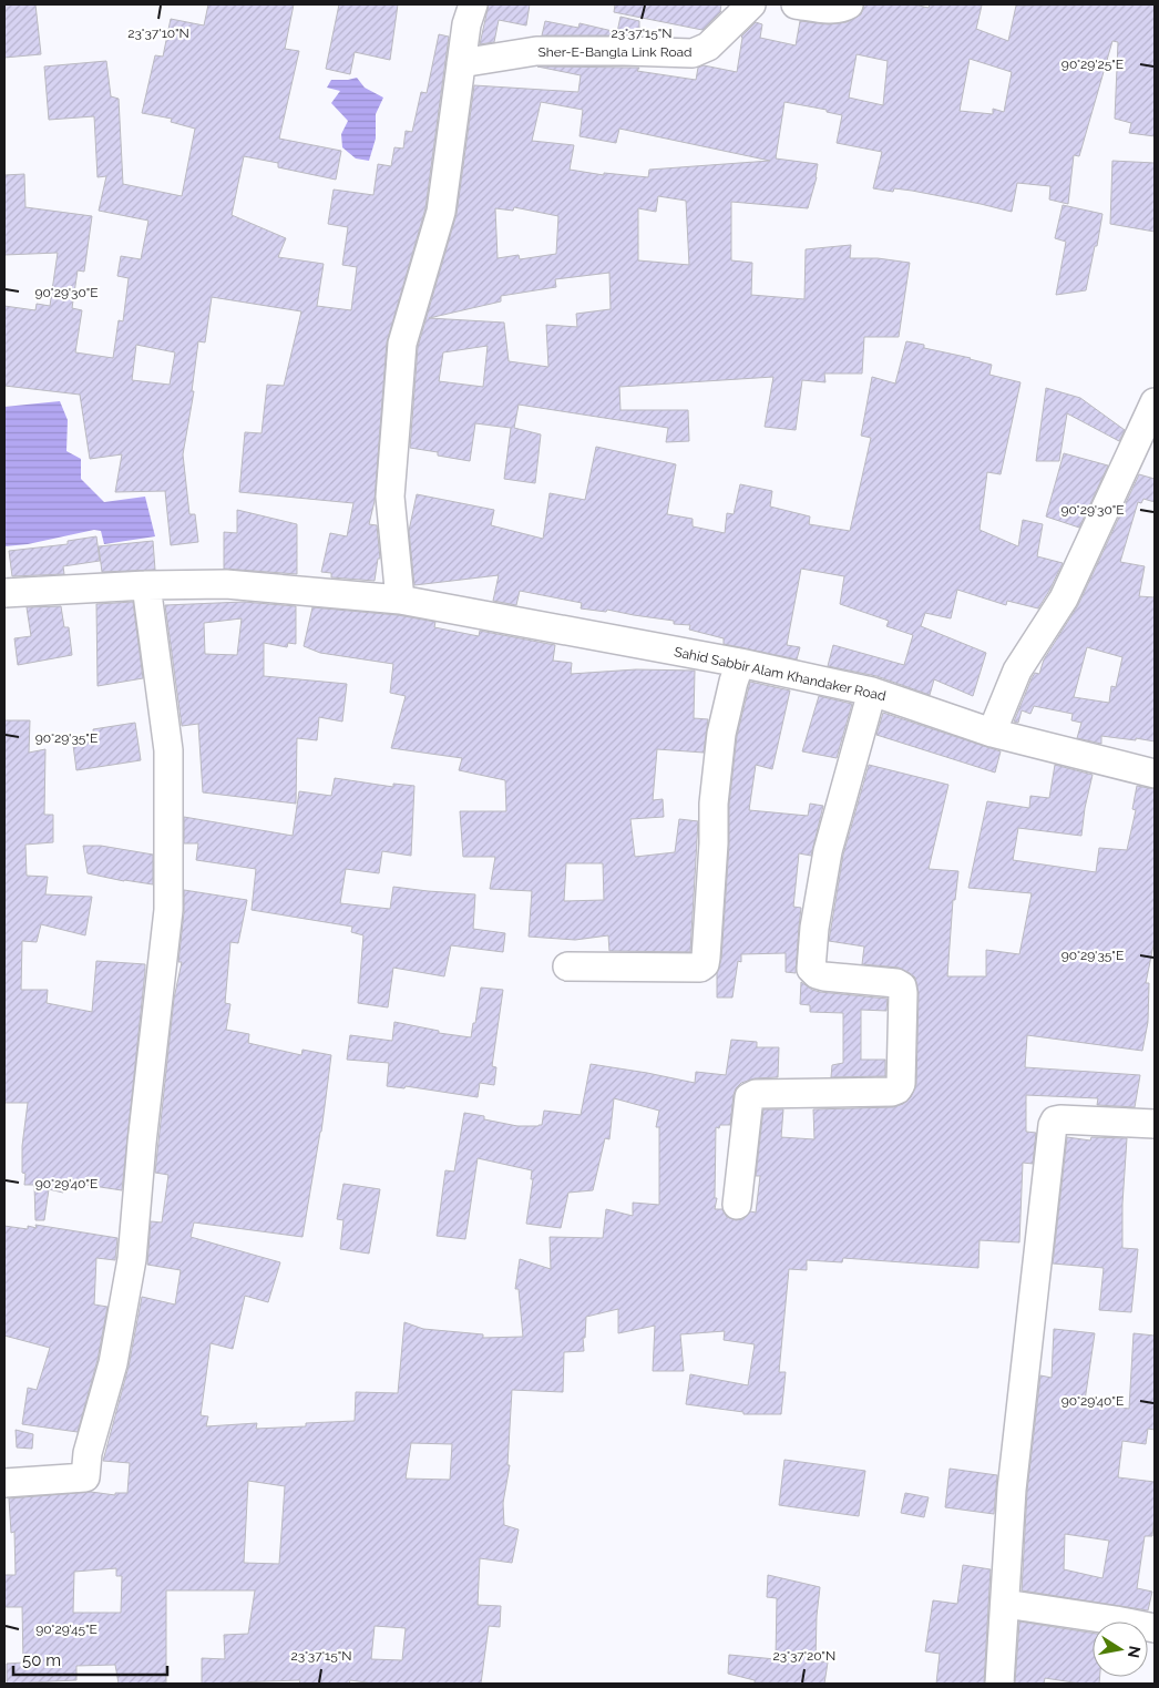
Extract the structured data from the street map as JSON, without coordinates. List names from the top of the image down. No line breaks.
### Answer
{"streets":{"street":["Sher-E-Bangla Link Road","Sahid Sabbir Alam Khandaker Road"]},"scale_bar":"50 m","north":"right","coordinates":["23°37'15\"N","23°37'10\"N","90°29'25\"E","90°29'30\"E","90°29'35\"E","90°29'40\"E","90°29'45\"E","23°37'20\"N"]}
